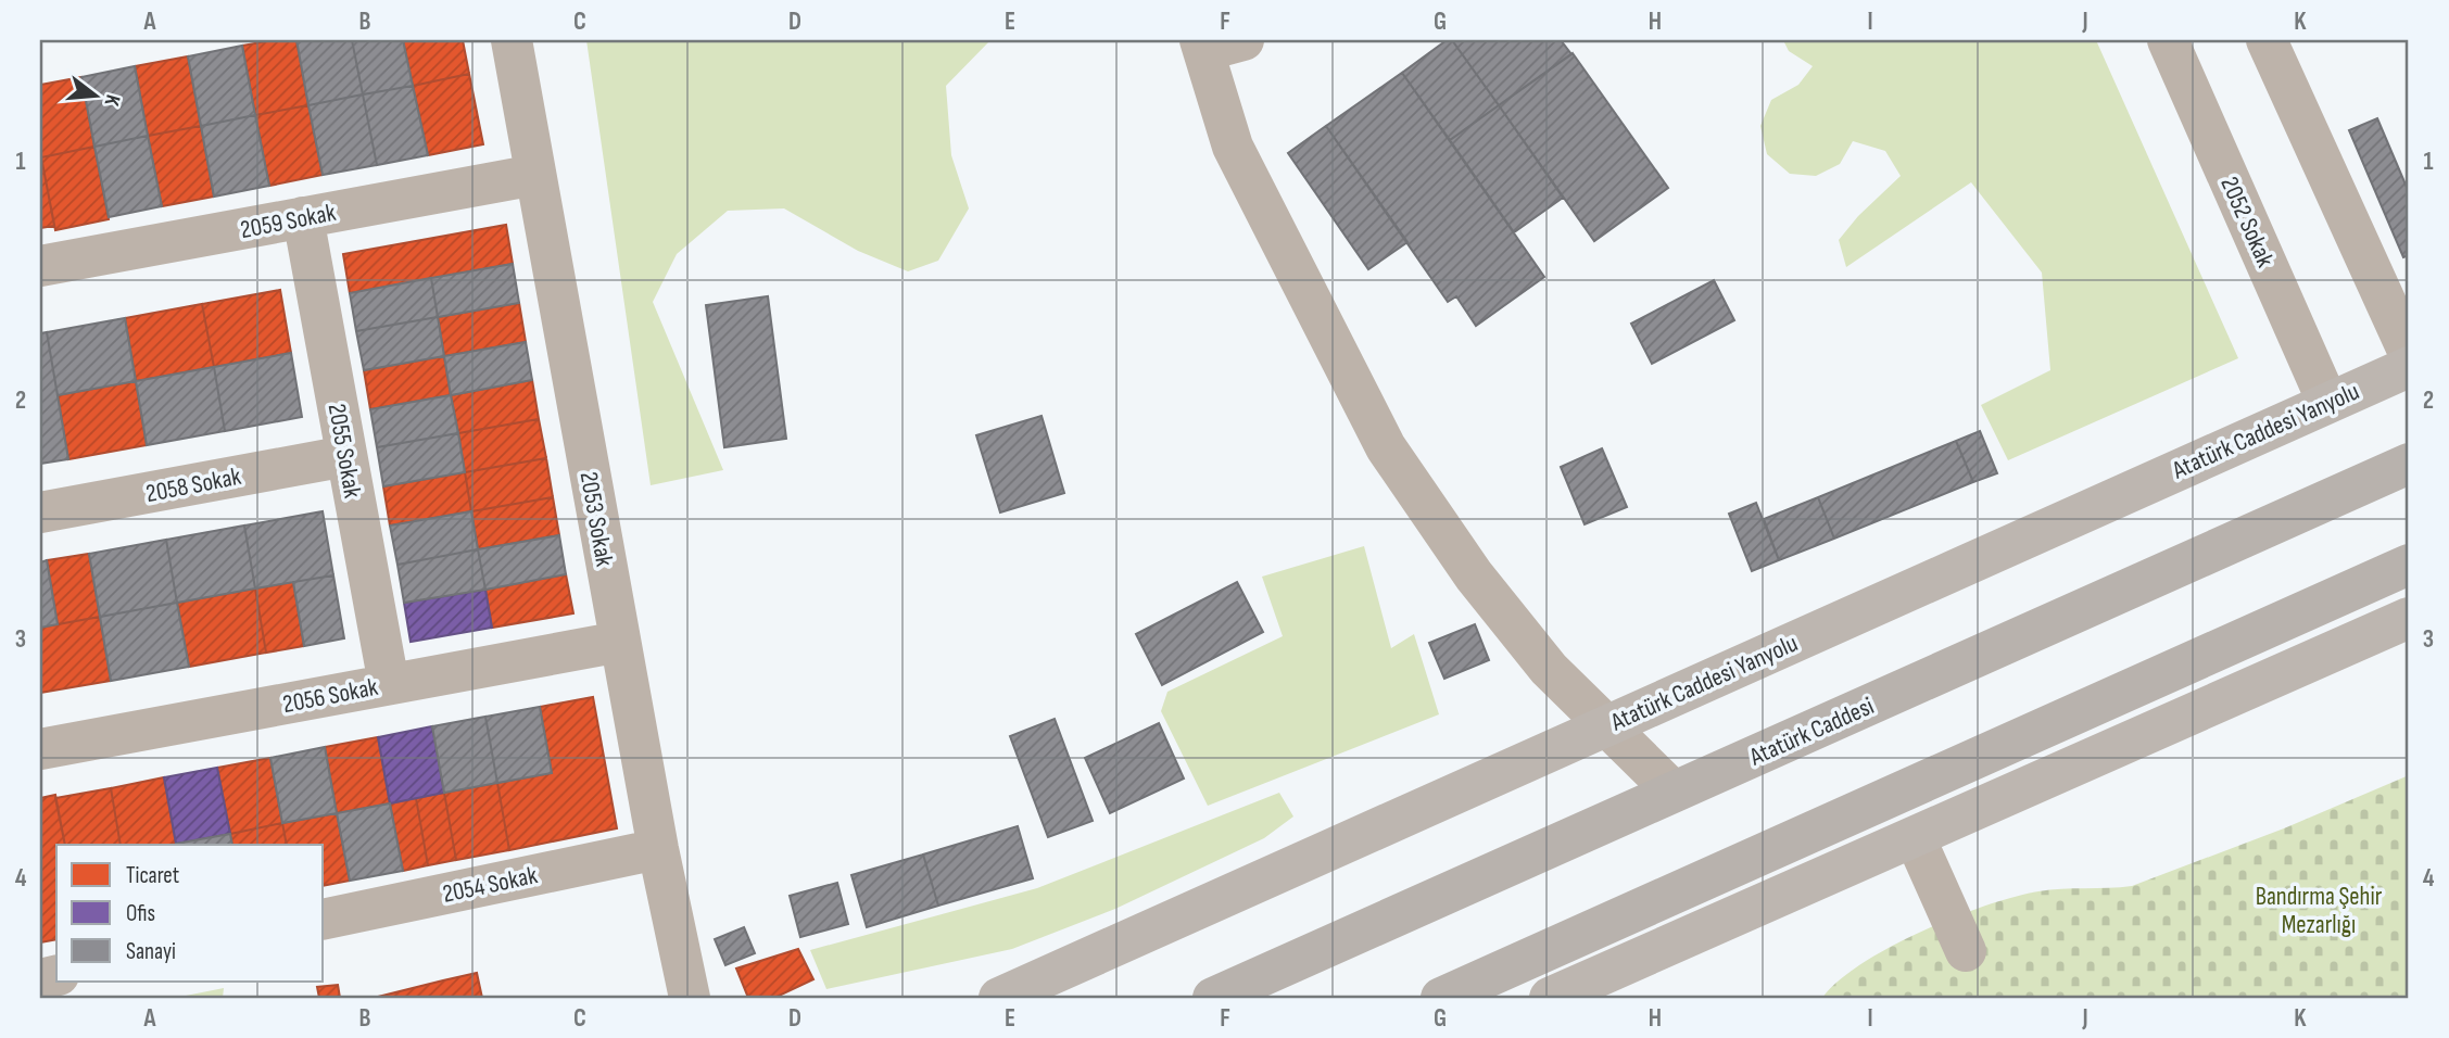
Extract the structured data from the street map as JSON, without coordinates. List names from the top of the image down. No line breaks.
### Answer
{"streets":{"highway":["Atatürk Caddesi"],"main road":["Atatürk Caddesi Yanyolu"],"street":["2059 Sokak","2052 Sokak","2055 Sokak","2058 Sokak","2053 Sokak","2056 Sokak","2054 Sokak"]},"crossings":[["2059 Sokak","2055 Sokak"],["2059 Sokak","2053 Sokak"],["2052 Sokak","Atatürk Caddesi Yanyolu"],["2055 Sokak","2058 Sokak"],["2055 Sokak","2056 Sokak"],["2053 Sokak","2056 Sokak"],["2053 Sokak","2054 Sokak"]],"parks":["Bandırma Şehir Mezarlığı"],"legend":["Ticaret","Ofis","Sanayi"],"north":"right","grid":{"columns":["A","B","C","D","E","F","G","H","I","J","K"],"rows":["1","2","3","4"]}}
